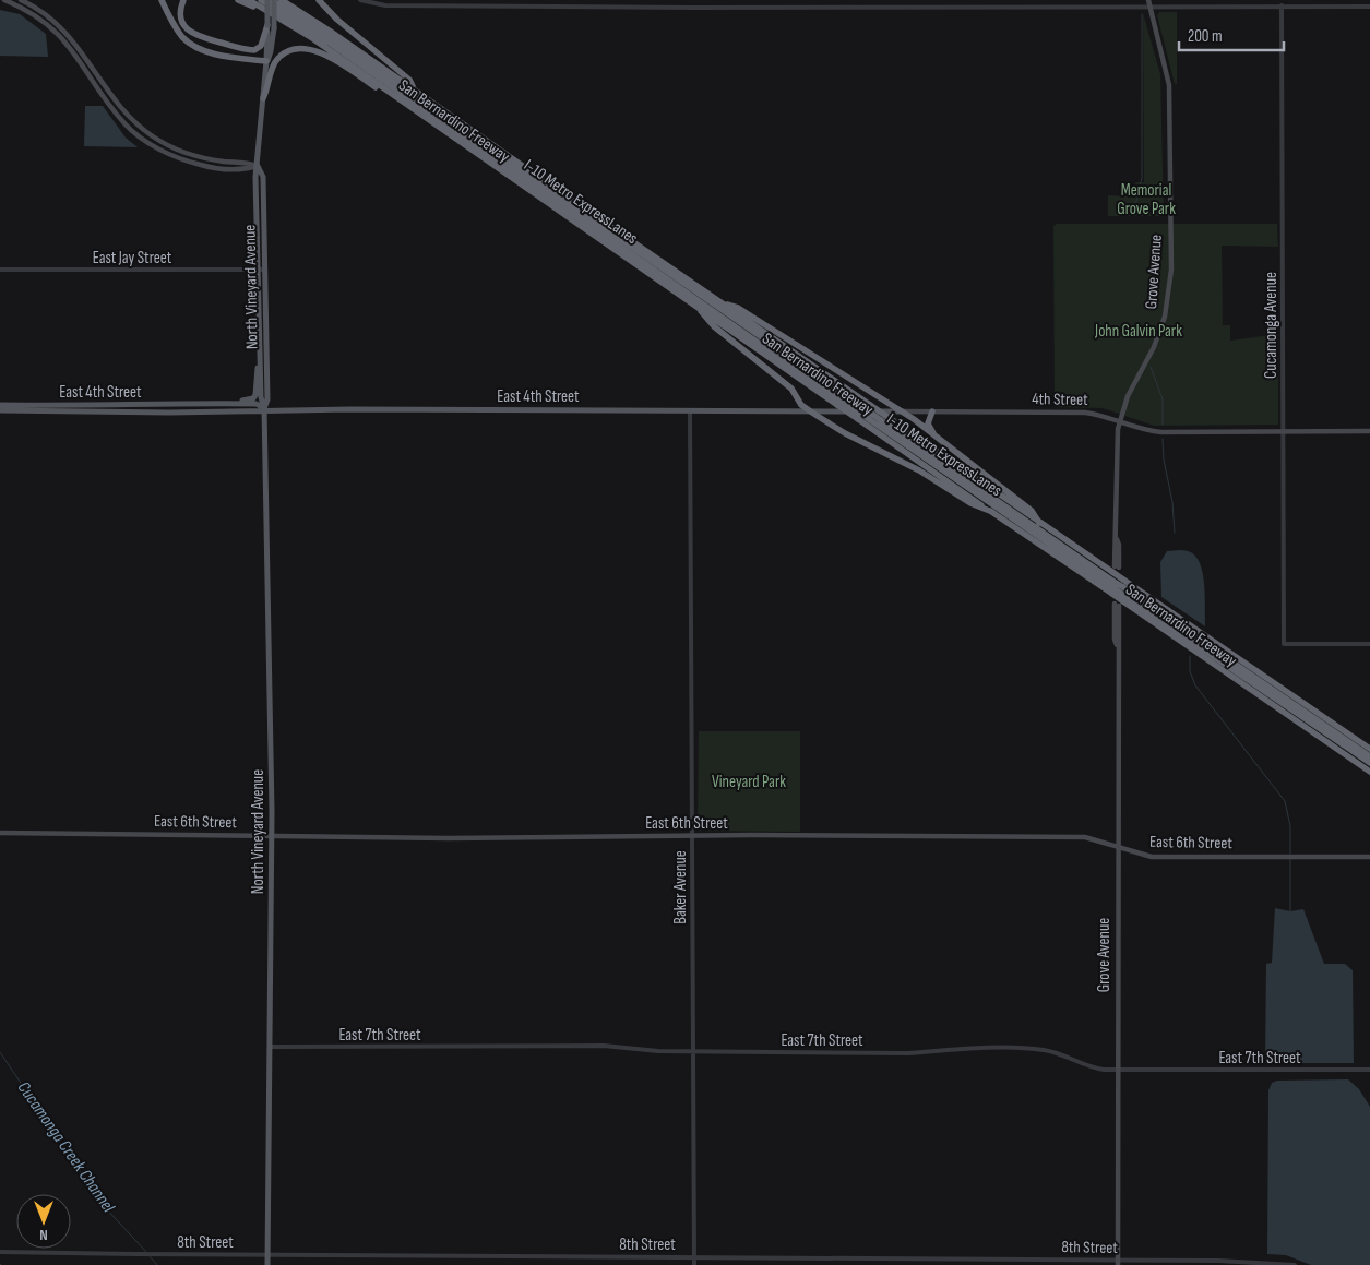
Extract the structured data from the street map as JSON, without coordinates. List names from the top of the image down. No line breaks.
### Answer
{"streets":{"highway":["San Bernardino Freeway","I-10 Metro ExpressLanes"],"main road":["Grove Avenue","North Vineyard Avenue","East 4th Street","4th Street","East 6th Street"],"street":["East Jay Street","Cucamonga Avenue","Baker Avenue","East 7th Street","8th Street"]},"crossings":[["San Bernardino Freeway","I-10 Metro ExpressLanes"],["San Bernardino Freeway","Grove Avenue"],["I-10 Metro ExpressLanes","Grove Avenue"],["I-10 Metro ExpressLanes","North Vineyard Avenue"],["East Jay Street","North Vineyard Avenue"],["Grove Avenue","4th Street"],["Grove Avenue","East 6th Street"],["Grove Avenue","East 7th Street"],["Grove Avenue","8th Street"],["North Vineyard Avenue","East 4th Street"],["North Vineyard Avenue","East 6th Street"],["North Vineyard Avenue","East 7th Street"],["North Vineyard Avenue","8th Street"],["Cucamonga Avenue","4th Street"],["East 4th Street","4th Street"],["East 4th Street","Baker Avenue"],["East 6th Street","Baker Avenue"],["Baker Avenue","East 7th Street"],["Baker Avenue","8th Street"]],"water":["Cucamonga Creek Channel"],"parks":["Memorial Grove Park","John Galvin Park","Vineyard Park"],"scale_bar":"200 m","north":"bottom"}
